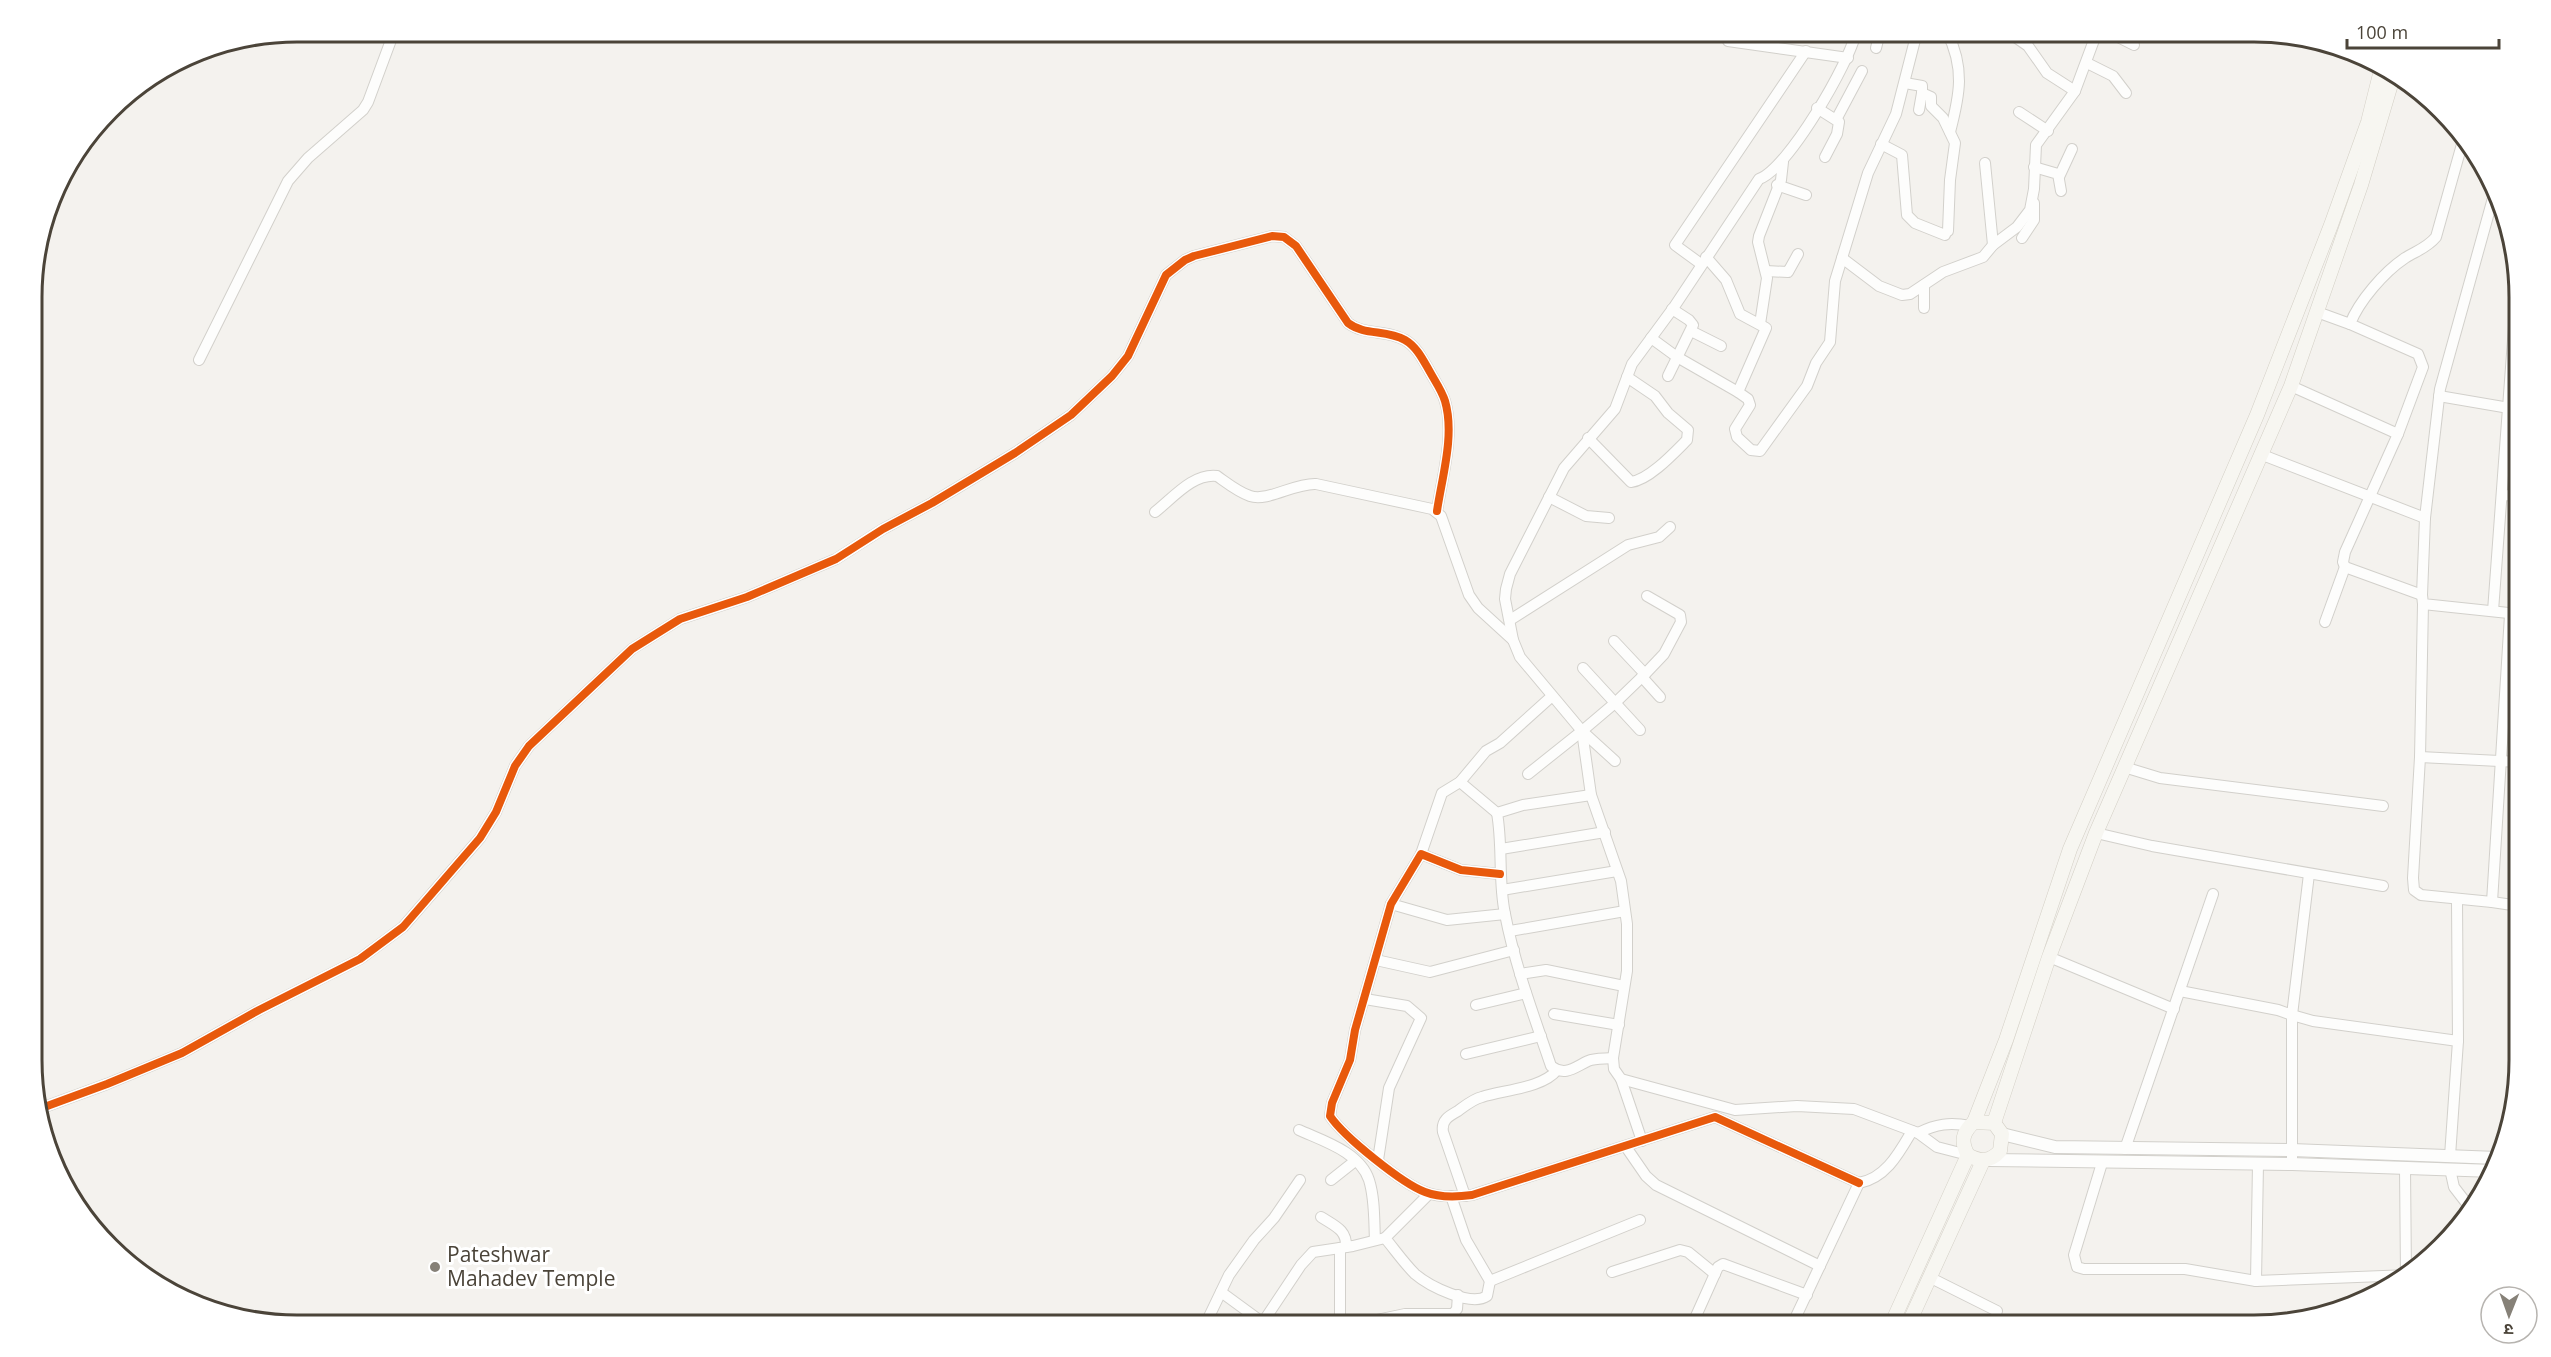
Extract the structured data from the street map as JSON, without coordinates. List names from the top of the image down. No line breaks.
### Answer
{"places":["Pateshwar Mahadev Temple"],"scale_bar":"100 m","north":"bottom"}
